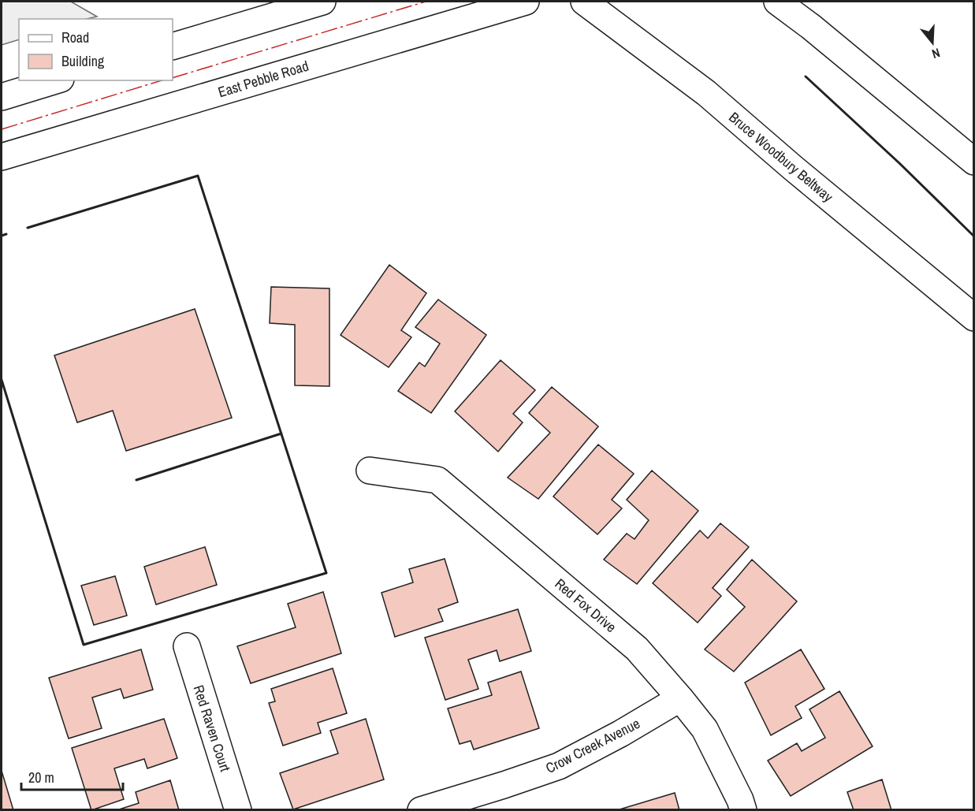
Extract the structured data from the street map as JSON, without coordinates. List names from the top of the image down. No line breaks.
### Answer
{"streets":{"main road":["East Pebble Road","Bruce Woodbury Beltway","Red Fox Drive","Red Raven Court","Crow Creek Avenue"]},"crossings":[["Red Fox Drive","Crow Creek Avenue"]],"legend":["Road","Building"],"scale_bar":"20 m","north":"bottom"}
